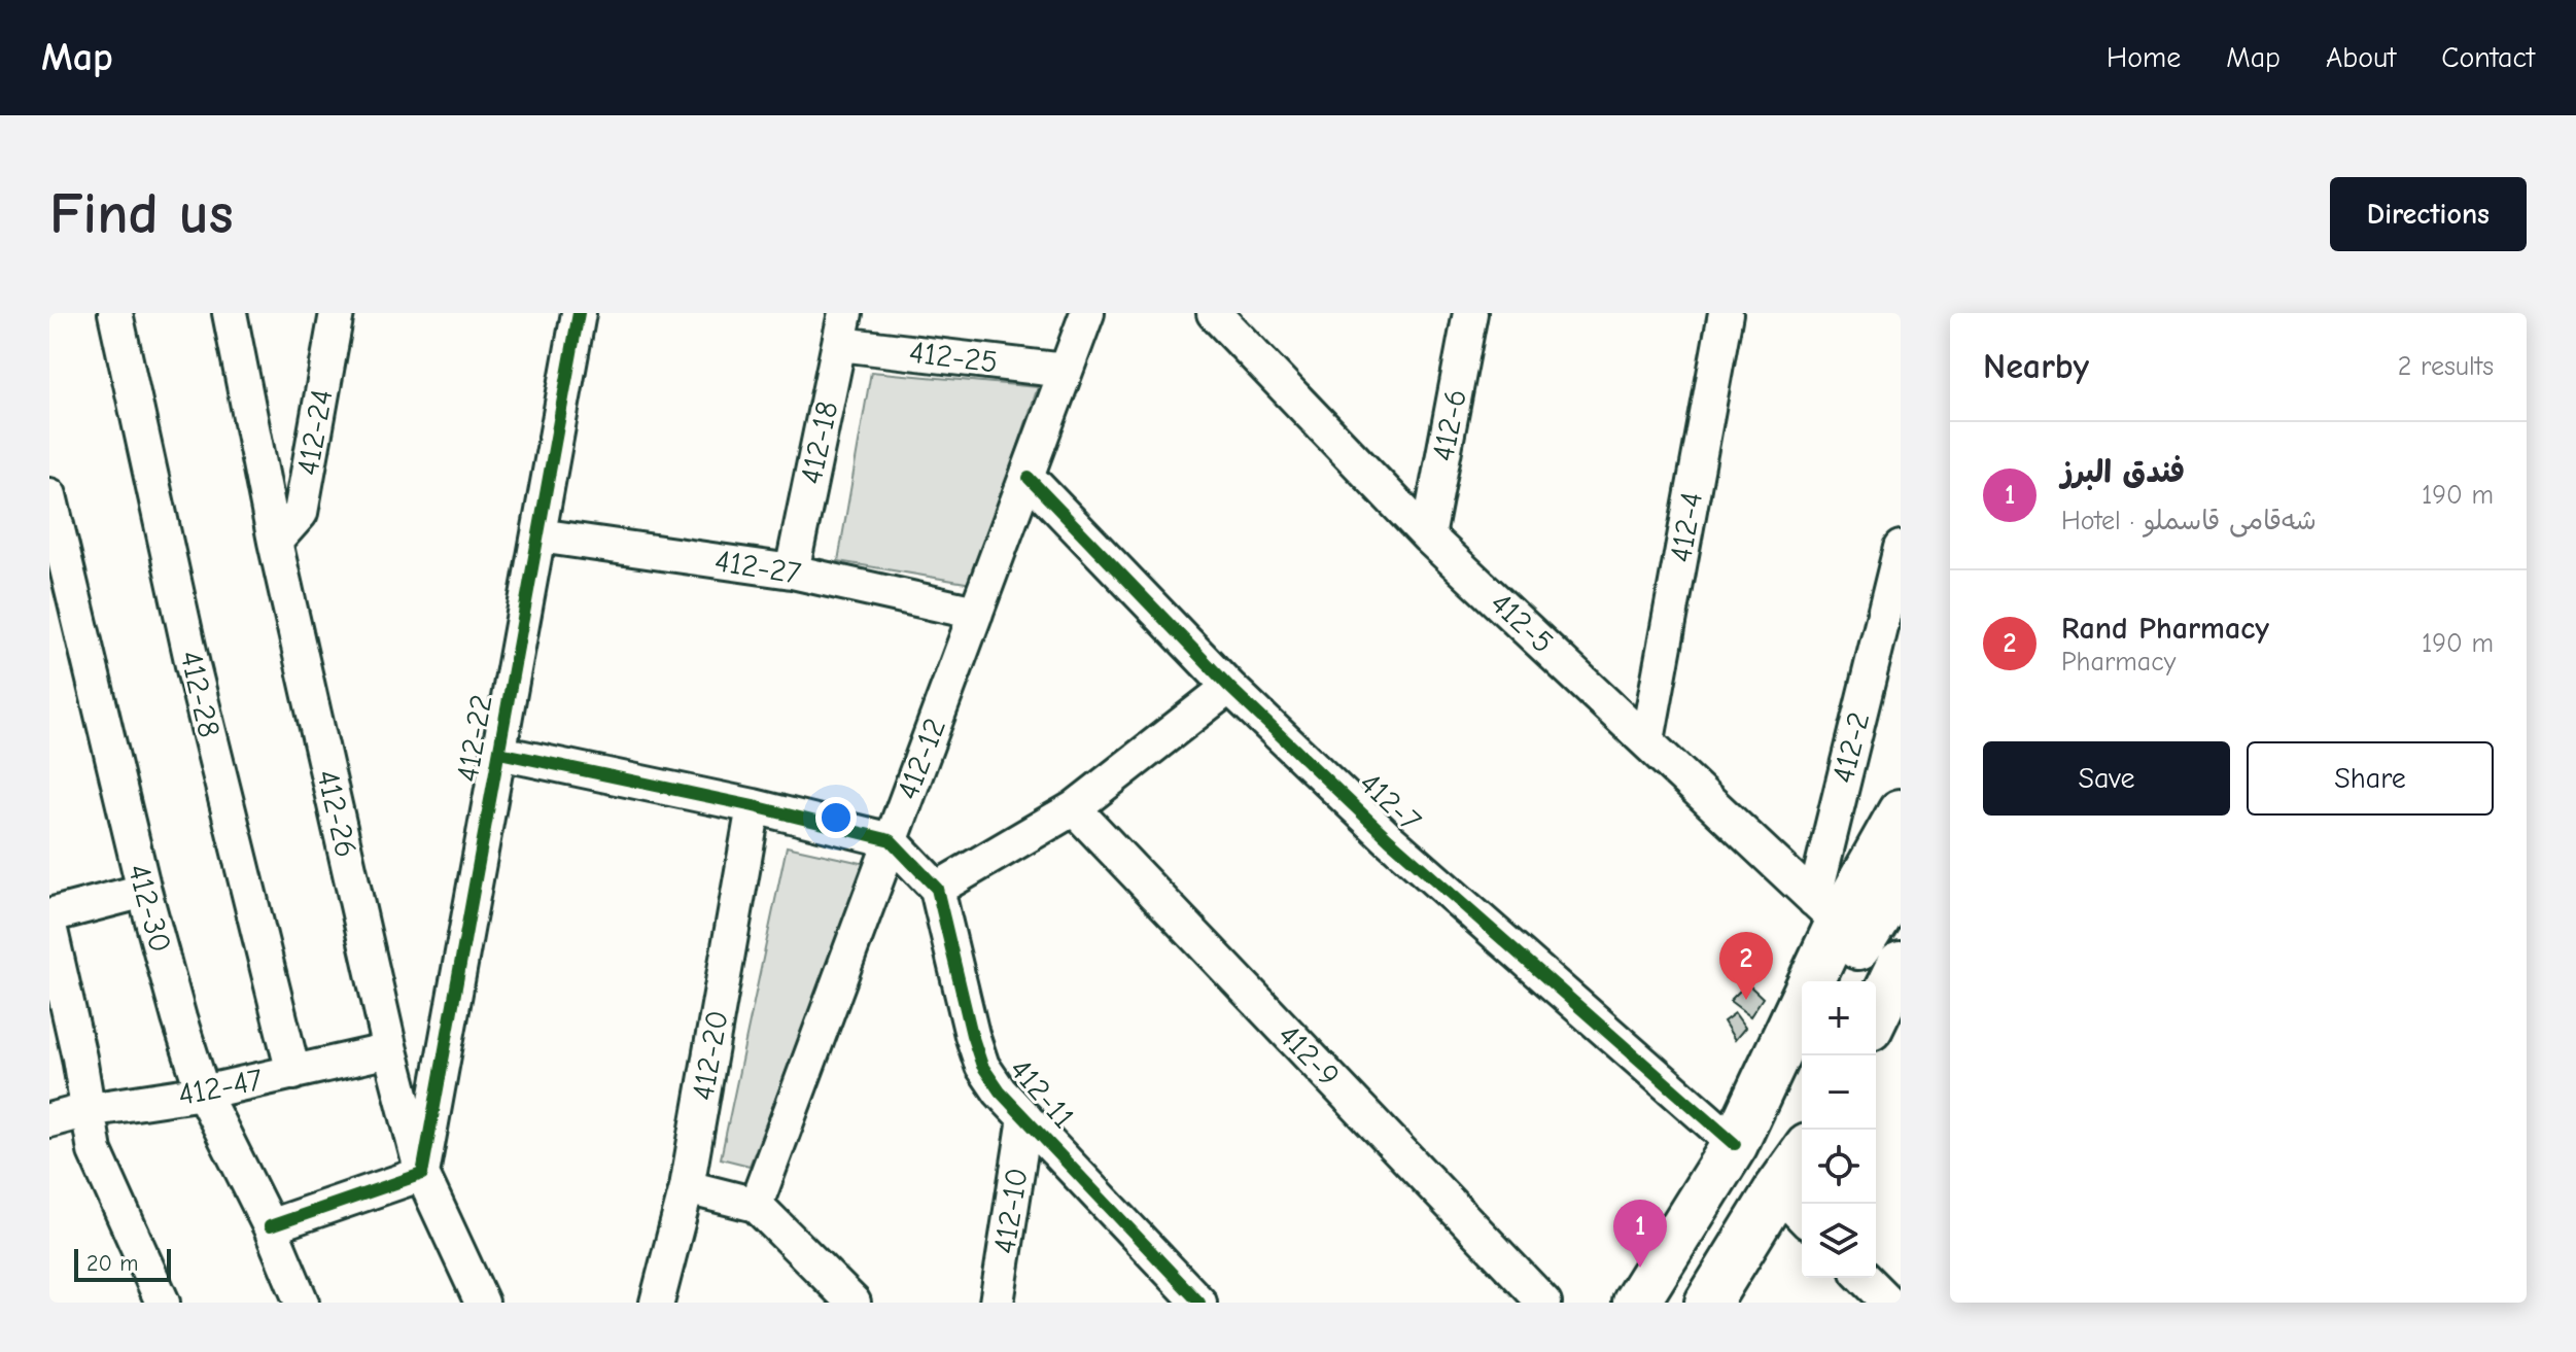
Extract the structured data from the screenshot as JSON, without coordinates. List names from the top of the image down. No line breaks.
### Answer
{"streets":{"street":["412-25","412-6","412-24","412-18","412-4","412-27","412-5","412-28","412-22","412-2","412-12","412-7","412-26","412-30","412-20","412-9","412-47","412-11","412-10"]},"crossings":[["412-25","412-18"],["412-25","412-12"],["412-6","412-5"],["412-24","412-26"],["412-18","412-27"],["412-4","412-5"],["412-27","412-22"],["412-27","412-12"],["412-5","412-2"],["412-28","412-47"],["412-22","412-26"],["412-12","412-7"],["412-12","412-11"],["412-26","412-47"],["412-30","412-47"],["412-11","412-10"]],"scale_bar":"20 m","page":{"header":"Map","nav":["Home","Map","About","Contact"],"buttons":["Directions",["Save","Share"]],"title":"Find us","heading":["Nearby","2 results"],"list":[{"mark":"1","name":"فندق البرز","note":"Hotel · شەقامی قاسملو","value":"190 m"},{"mark":"2","name":"Rand Pharmacy","note":"Pharmacy","value":"190 m"}],"pins":["2","1"],"map_buttons":["+","−"],"scale":"20 m"}}
